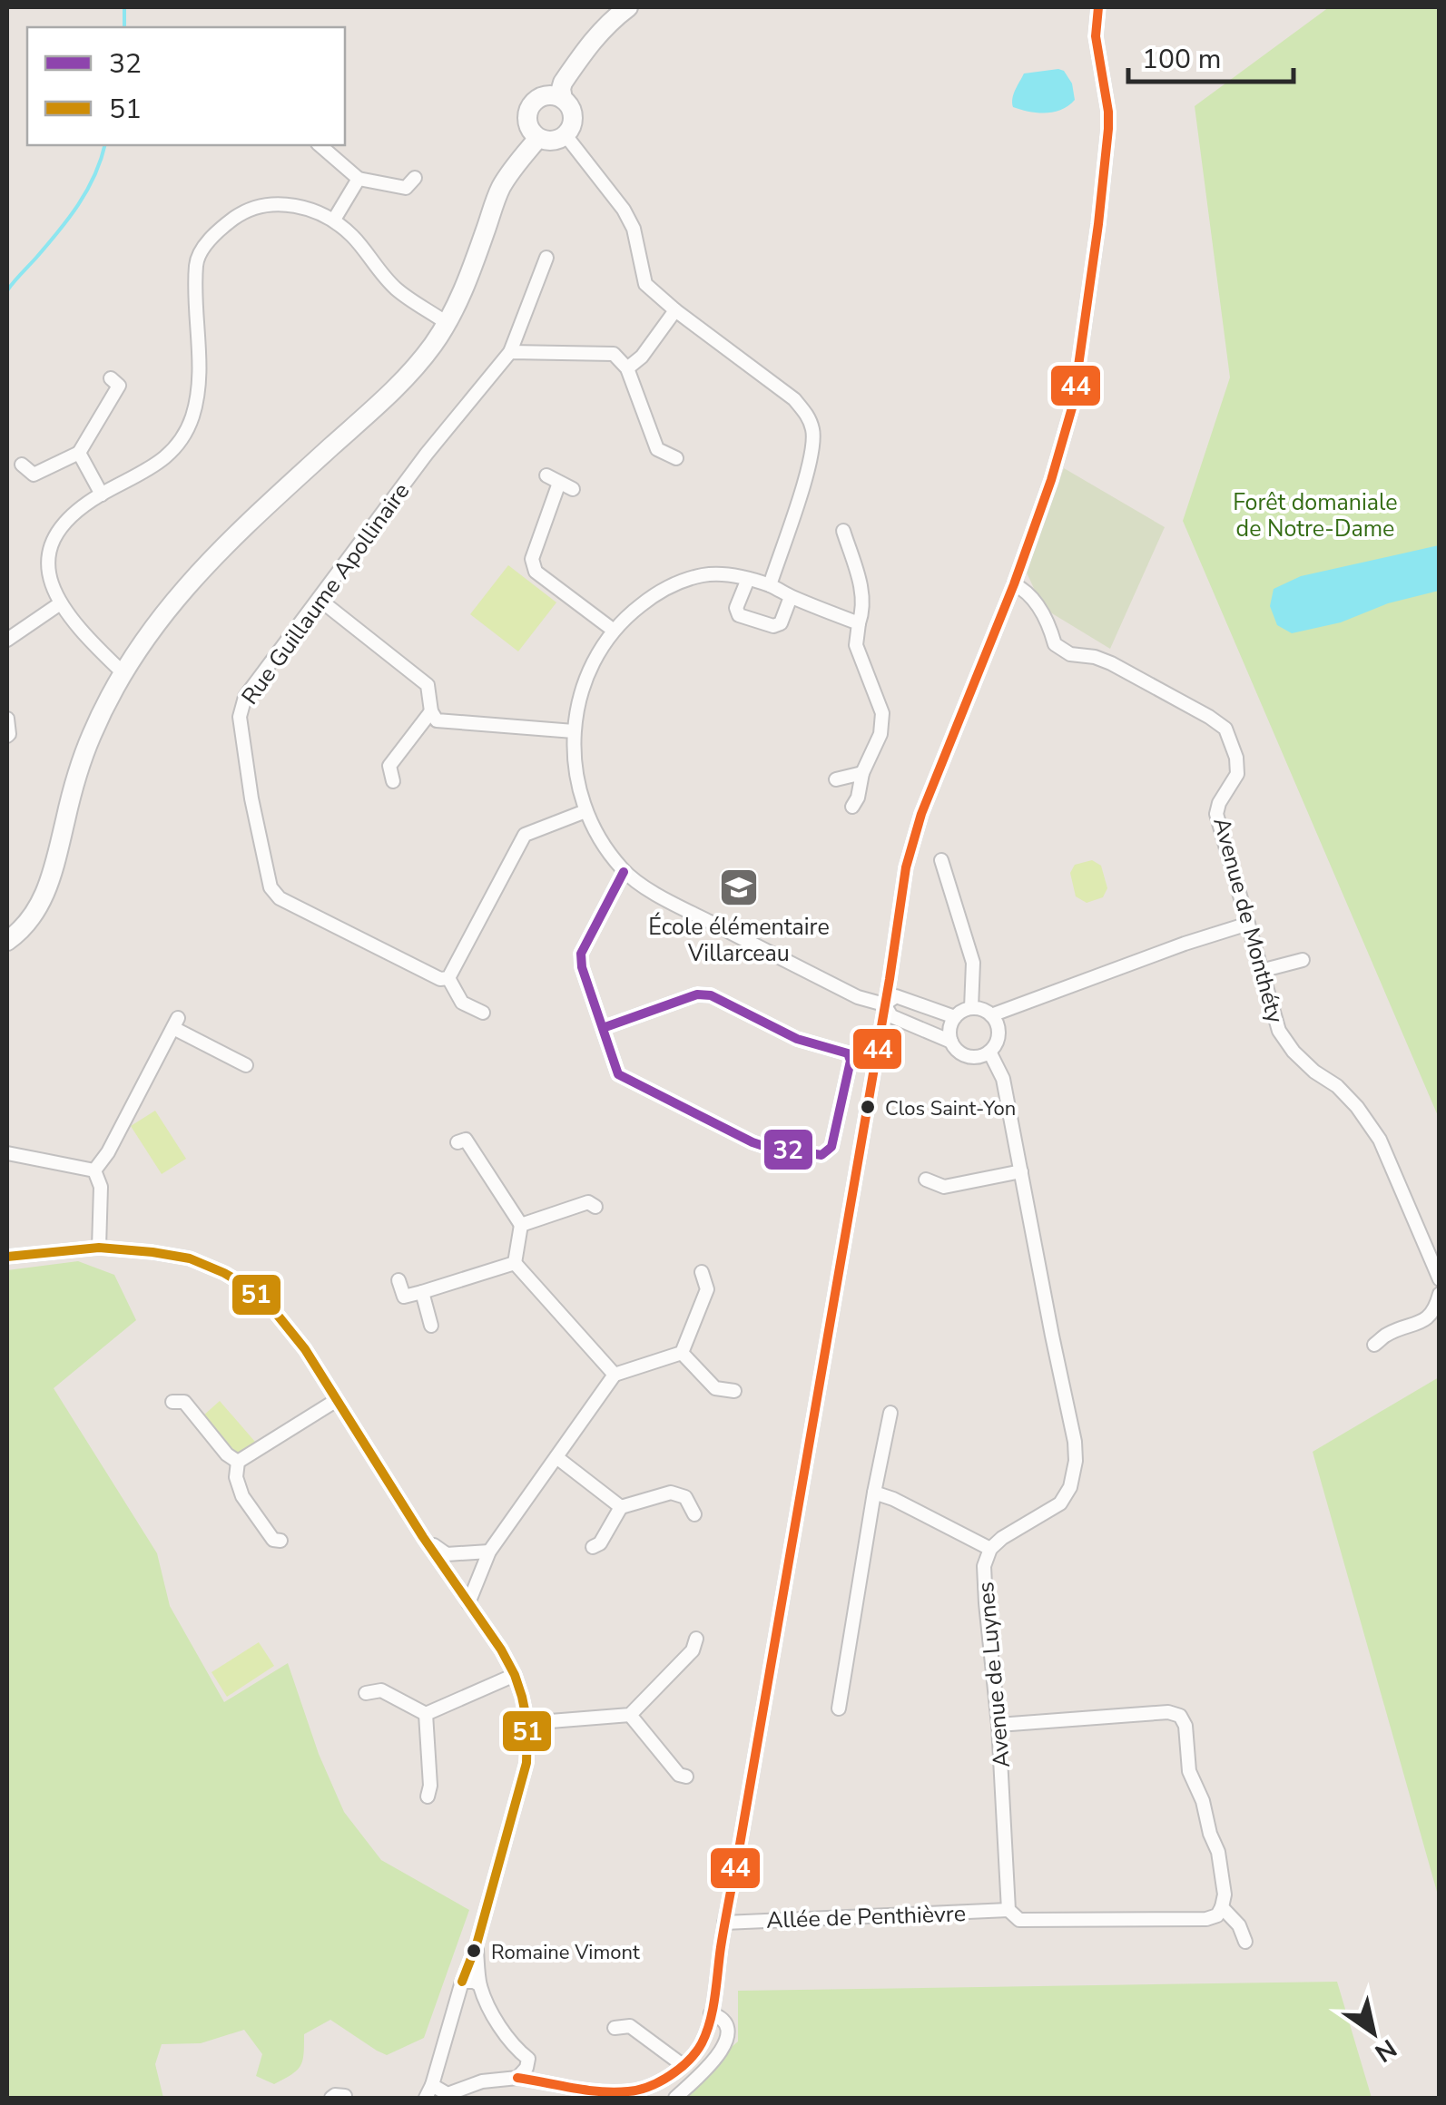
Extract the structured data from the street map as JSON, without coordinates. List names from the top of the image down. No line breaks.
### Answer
{"streets":{"street":["Rue Guillaume Apollinaire","Avenue de Monthéty","Avenue de Luynes","Allée de Penthièvre"]},"crossings":[["Avenue de Luynes","Allée de Penthièvre"]],"parks":["Forêt domaniale de Notre-Dame"],"places":{"school or university":["École élémentaire Villarceau"],"other":["Clos Saint-Yon","Romaine Vimont"]},"lines":["transit line 44","transit line 32","transit line 51"],"legend":["32","51"],"scale_bar":"100 m","north":"bottom right"}
